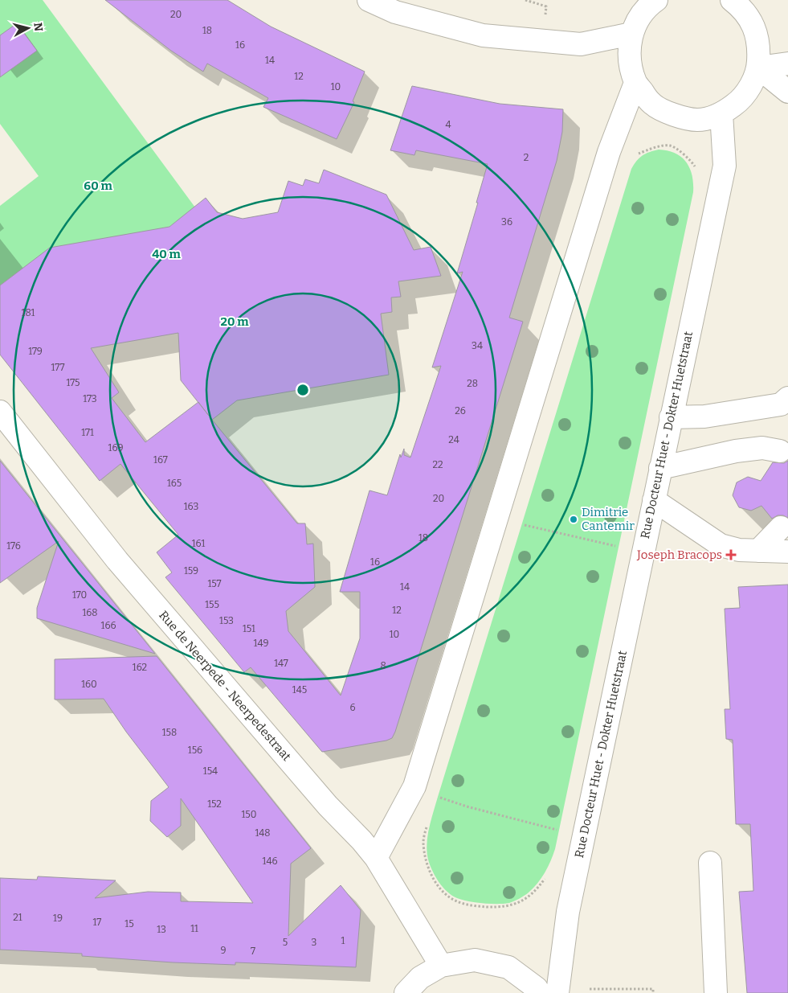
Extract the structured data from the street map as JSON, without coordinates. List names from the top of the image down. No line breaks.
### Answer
{"streets":{"street":["Rue Docteur Huet - Dokter Huetstraat","Rue de Neerpede - Neerpedestraat"]},"places":{"other":["Dimitrie Cantemir"],"health":["Joseph Bracops"]},"house_numbers":["20","18","16","14","12","10","4","2","36","181","34","179","177","175","28","173","26","171","24","169","167","22","165","20","163","18","161","176","16","159","157","14","170","155","12","168","153","166","151","10","149","147","8","162","160","145","6","158","156","154","152","150","148","146","21","19","17","15","11","13","1","5","3","9","7"],"north":"right","rings":["60 m","40 m","20 m"]}
